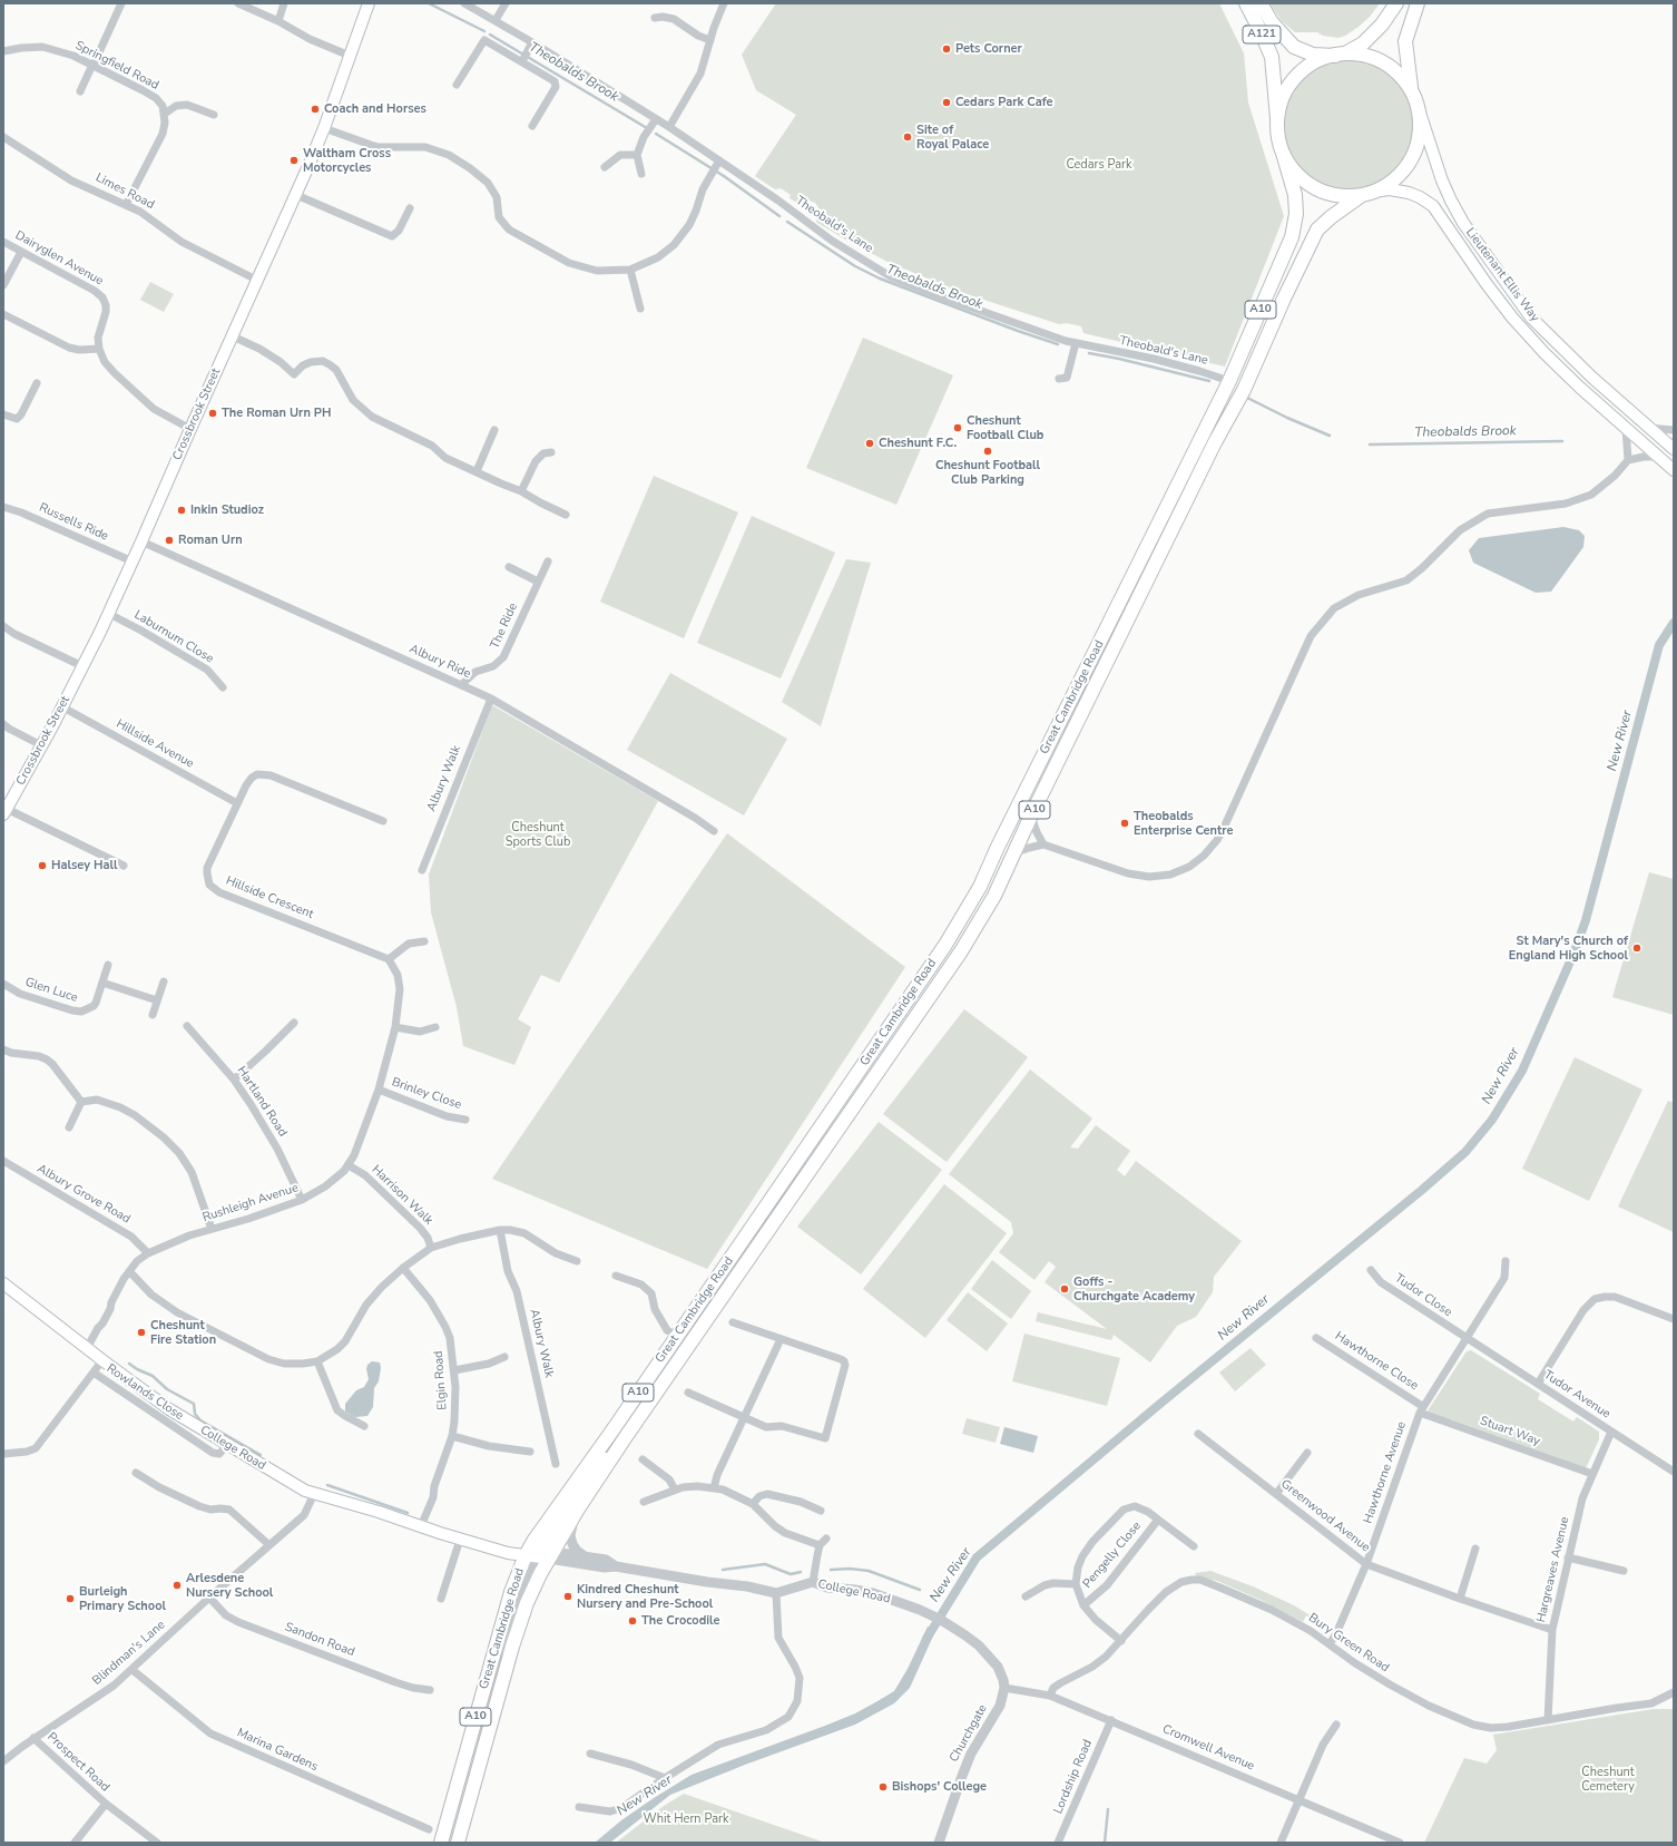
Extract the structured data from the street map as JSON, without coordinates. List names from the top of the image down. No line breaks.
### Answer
{"streets":{"main road":["A121","Lieutenant Ellis Way","A10","Crossbrook Street","Great Cambridge Road","College Road"],"street":["Springfield Road","Limes Road","Theobald's Lane","Dairyglen Avenue","Russells Ride","The Ride","Laburnum Close","Albury Ride","Hillside Avenue","Albury Walk","Hillside Crescent","Glen Luce","Brinley Close","Hartland Road","Albury Grove Road","Harrison Walk","Rushleigh Avenue","Tudor Close","Hawthorne Close","Elgin Road","Rowlands Close","Tudor Avenue","Stuart Way","Hawthorne Avenue","Greenwood Avenue","Pengelly Close","Hargreaves Avenue","Sandon Road","Bury Green Road","Blindman's Lane","Churchgate","Cromwell Avenue","Marina Gardens","Prospect Road","Lordship Road"]},"crossings":[["A121","Lieutenant Ellis Way"],["A121","Great Cambridge Road"],["Limes Road","Crossbrook Street"],["Theobald's Lane","Great Cambridge Road"],["Lieutenant Ellis Way","Great Cambridge Road"],["Crossbrook Street","Russells Ride"],["Crossbrook Street","Laburnum Close"],["Crossbrook Street","Albury Ride"],["Crossbrook Street","Hillside Avenue"],["The Ride","Albury Ride"],["Albury Ride","Albury Walk"],["Great Cambridge Road","College Road"],["Hillside Avenue","Hillside Crescent"],["Hillside Crescent","Rushleigh Avenue"],["Brinley Close","Rushleigh Avenue"],["Hartland Road","Rushleigh Avenue"],["Albury Grove Road","Rushleigh Avenue"],["Harrison Walk","Rushleigh Avenue"],["Rushleigh Avenue","College Road"],["Tudor Close","Tudor Avenue"],["Tudor Close","Hawthorne Avenue"],["Hawthorne Close","Stuart Way"],["Hawthorne Close","Hawthorne Avenue"],["Elgin Road","College Road"],["Rowlands Close","College Road"],["Tudor Avenue","Hawthorne Avenue"],["Tudor Avenue","Hargreaves Avenue"],["Stuart Way","Hawthorne Avenue"],["Stuart Way","Hargreaves Avenue"],["College Road","Blindman's Lane"],["College Road","Churchgate"],["College Road","Cromwell Avenue"],["Hawthorne Avenue","Greenwood Avenue"],["Hawthorne Avenue","Bury Green Road"],["Greenwood Avenue","Hargreaves Avenue"],["Pengelly Close","Bury Green Road"],["Hargreaves Avenue","Bury Green Road"],["Sandon Road","Blindman's Lane"],["Bury Green Road","Cromwell Avenue"],["Blindman's Lane","Marina Gardens"],["Blindman's Lane","Prospect Road"],["Churchgate","Cromwell Avenue"],["Cromwell Avenue","Lordship Road"]],"water":["Theobalds Brook","New River"],"parks":["Cedars Park","Cheshunt Sports Club","Cheshunt Cemetery","Whit Hern Park"],"places":["Pets Corner","Cedars Park Cafe","Coach and Horses","Site of Royal Palace","Waltham Cross Motorcycles","The Roman Urn PH","Cheshunt Football Club","Cheshunt F.C.","Cheshunt Football Club Parking","Inkin Studioz","Roman Urn","Theobalds Enterprise Centre","Halsey Hall","St Mary's Church of England High School","Goffs - Churchgate Academy","Cheshunt Fire Station","Arlesdene Nursery School","Kindred Cheshunt Nursery and Pre-School","Burleigh Primary School","The Crocodile","Bishops' College"]}
